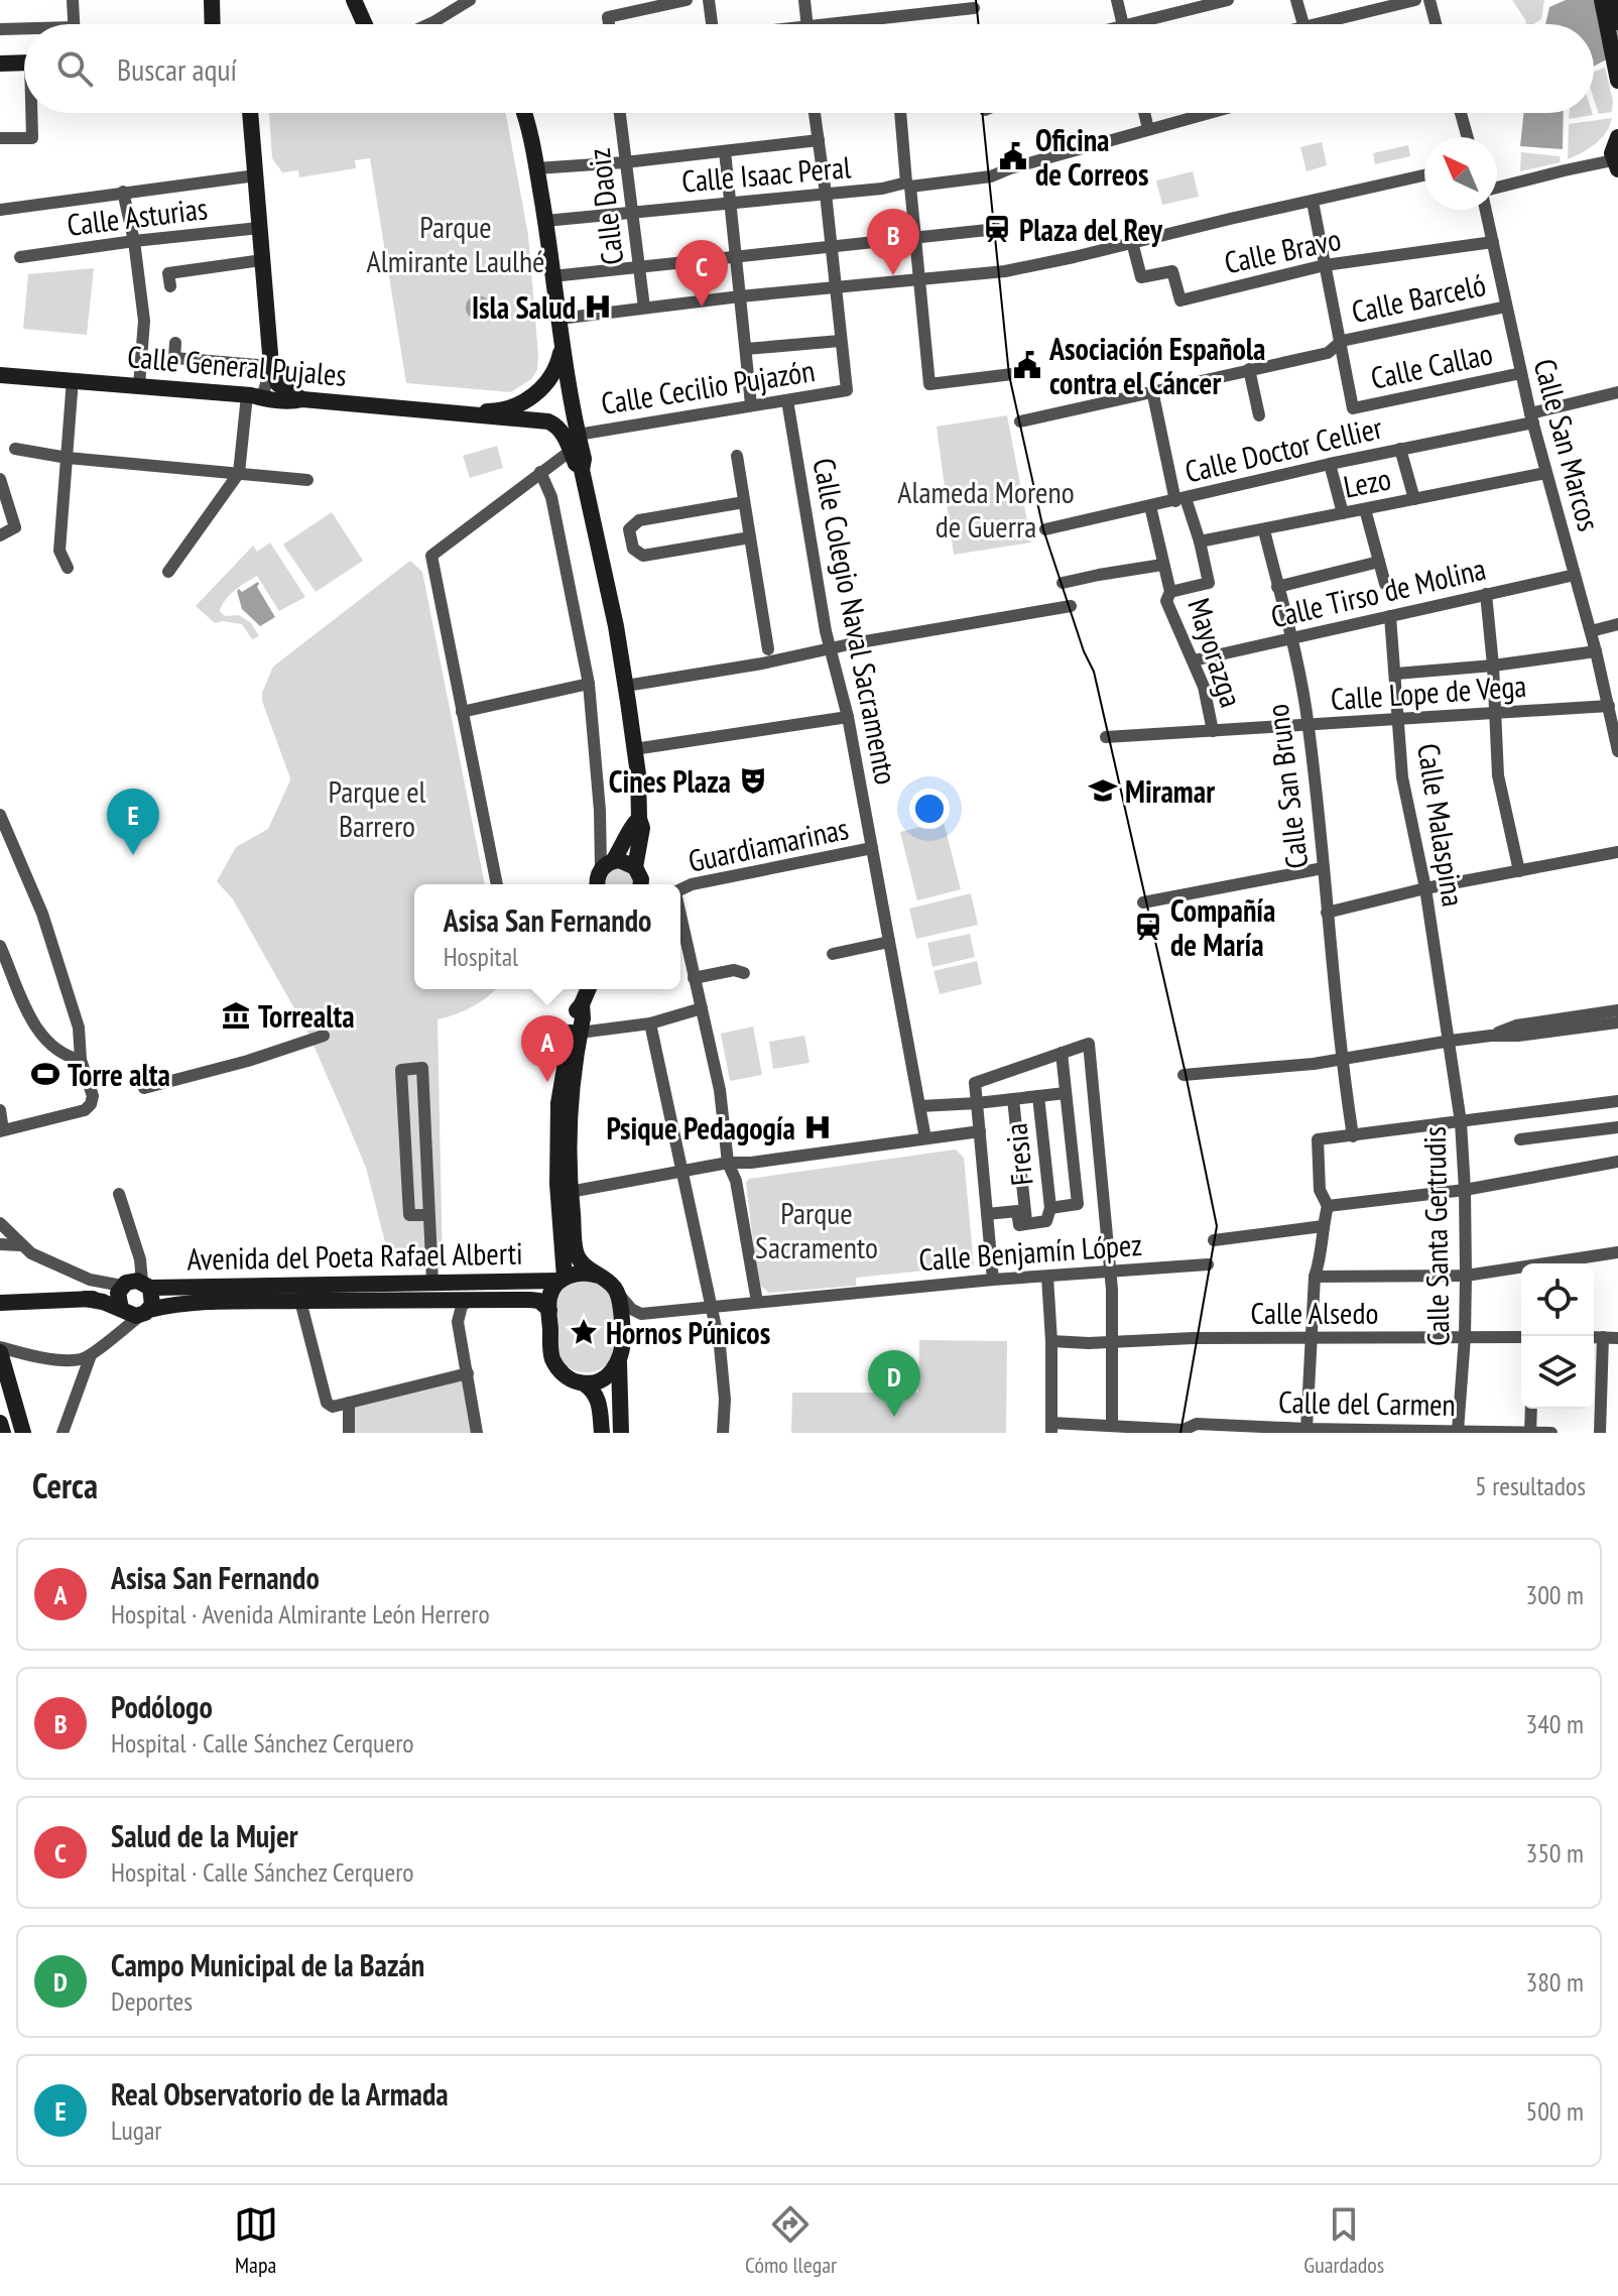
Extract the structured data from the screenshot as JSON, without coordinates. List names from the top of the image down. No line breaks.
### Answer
{"streets":{"street":["Calle Isaac Peral","Calle Daoiz","Calle Asturias","Calle Bravo","Calle Barceló","Calle General Pujales","Calle Callao","Calle Cecilio Pujazón","Calle San Marcos","Calle Doctor Cellier","Lezo","Calle Tirso de Molina","Calle Colegio Naval Sacramento","Mayorazga","Calle Lope de Vega","Calle San Bruno","Calle Malaspina","Guardiamarinas","Fresia","Calle Santa Gertrudis","Calle Benjamín López","Avenida del Poeta Rafael Alberti","Calle Alsedo","Calle del Carmen"]},"crossings":[["Calle Isaac Peral","Calle Daoiz"],["Calle Bravo","Calle San Marcos"],["Calle Barceló","Calle Callao"],["Calle Barceló","Calle San Marcos"],["Calle Callao","Calle San Marcos"],["Calle Cecilio Pujazón","Calle Colegio Naval Sacramento"],["Calle San Marcos","Calle Doctor Cellier"],["Calle San Marcos","Lezo"],["Calle San Marcos","Calle Tirso de Molina"],["Calle San Marcos","Calle Lope de Vega"],["Calle Doctor Cellier","Mayorazga"],["Lezo","Calle San Bruno"],["Calle Tirso de Molina","Mayorazga"],["Calle Tirso de Molina","Calle San Bruno"],["Calle Tirso de Molina","Calle Malaspina"],["Calle Colegio Naval Sacramento","Guardiamarinas"],["Mayorazga","Calle Lope de Vega"],["Calle Lope de Vega","Calle San Bruno"],["Calle Lope de Vega","Calle Malaspina"],["Calle Malaspina","Calle Santa Gertrudis"],["Calle Santa Gertrudis","Calle Alsedo"],["Calle Santa Gertrudis","Calle del Carmen"]],"parks":["Parque Almirante Laulhé","Alameda Moreno de Guerra","Parque el Barrero","Parque Sacramento"],"places":{"public building":["Oficina de Correos","Asociación Española contra el Cáncer"],"station":["Plaza del Rey","Compañía de María"],"hospital":["Isla Salud","Psique Pedagogía"],"theatre":["Cines Plaza"],"school or university":["Miramar"],"museum":["Torrealta"],"sports":["Torre alta"],"place":["Hornos Púnicos"]},"north":"top left","page":{"search":"Buscar aquí","pins":["B","C","E","A","D"],"popup":["Asisa San Fernando","Hospital"],"heading":["Cerca","5 resultados"],"list":[{"mark":"A","name":"Asisa San Fernando","note":"Hospital · Avenida Almirante León Herrero","value":"300 m"},{"mark":"B","name":"Podólogo","note":"Hospital · Calle Sánchez Cerquero","value":"340 m"},{"mark":"C","name":"Salud de la Mujer","note":"Hospital · Calle Sánchez Cerquero","value":"350 m"},{"mark":"D","name":"Campo Municipal de la Bazán","note":"Deportes","value":"380 m"},{"mark":"E","name":"Real Observatorio de la Armada","note":"Lugar","value":"500 m"}],"nav":["Mapa","Cómo llegar","Guardados"]}}
